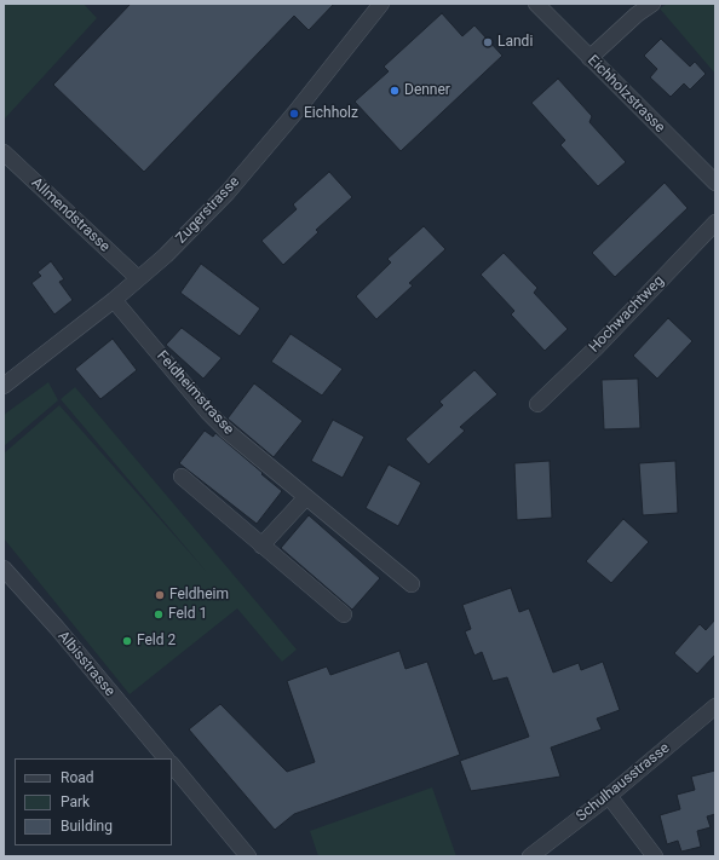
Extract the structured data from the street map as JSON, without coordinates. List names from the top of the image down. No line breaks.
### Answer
{"streets":{"street":["Eichholzstrasse","Zugerstrasse","Allmendstrasse","Hochwachtweg","Feldheimstrasse","Albisstrasse","Schulhausstrasse"]},"crossings":[["Zugerstrasse","Allmendstrasse"],["Zugerstrasse","Feldheimstrasse"]],"places":["Landi","Denner","Eichholz","Feldheim","Feld 1","Feld 2"],"legend":["Road","Park","Building"]}
